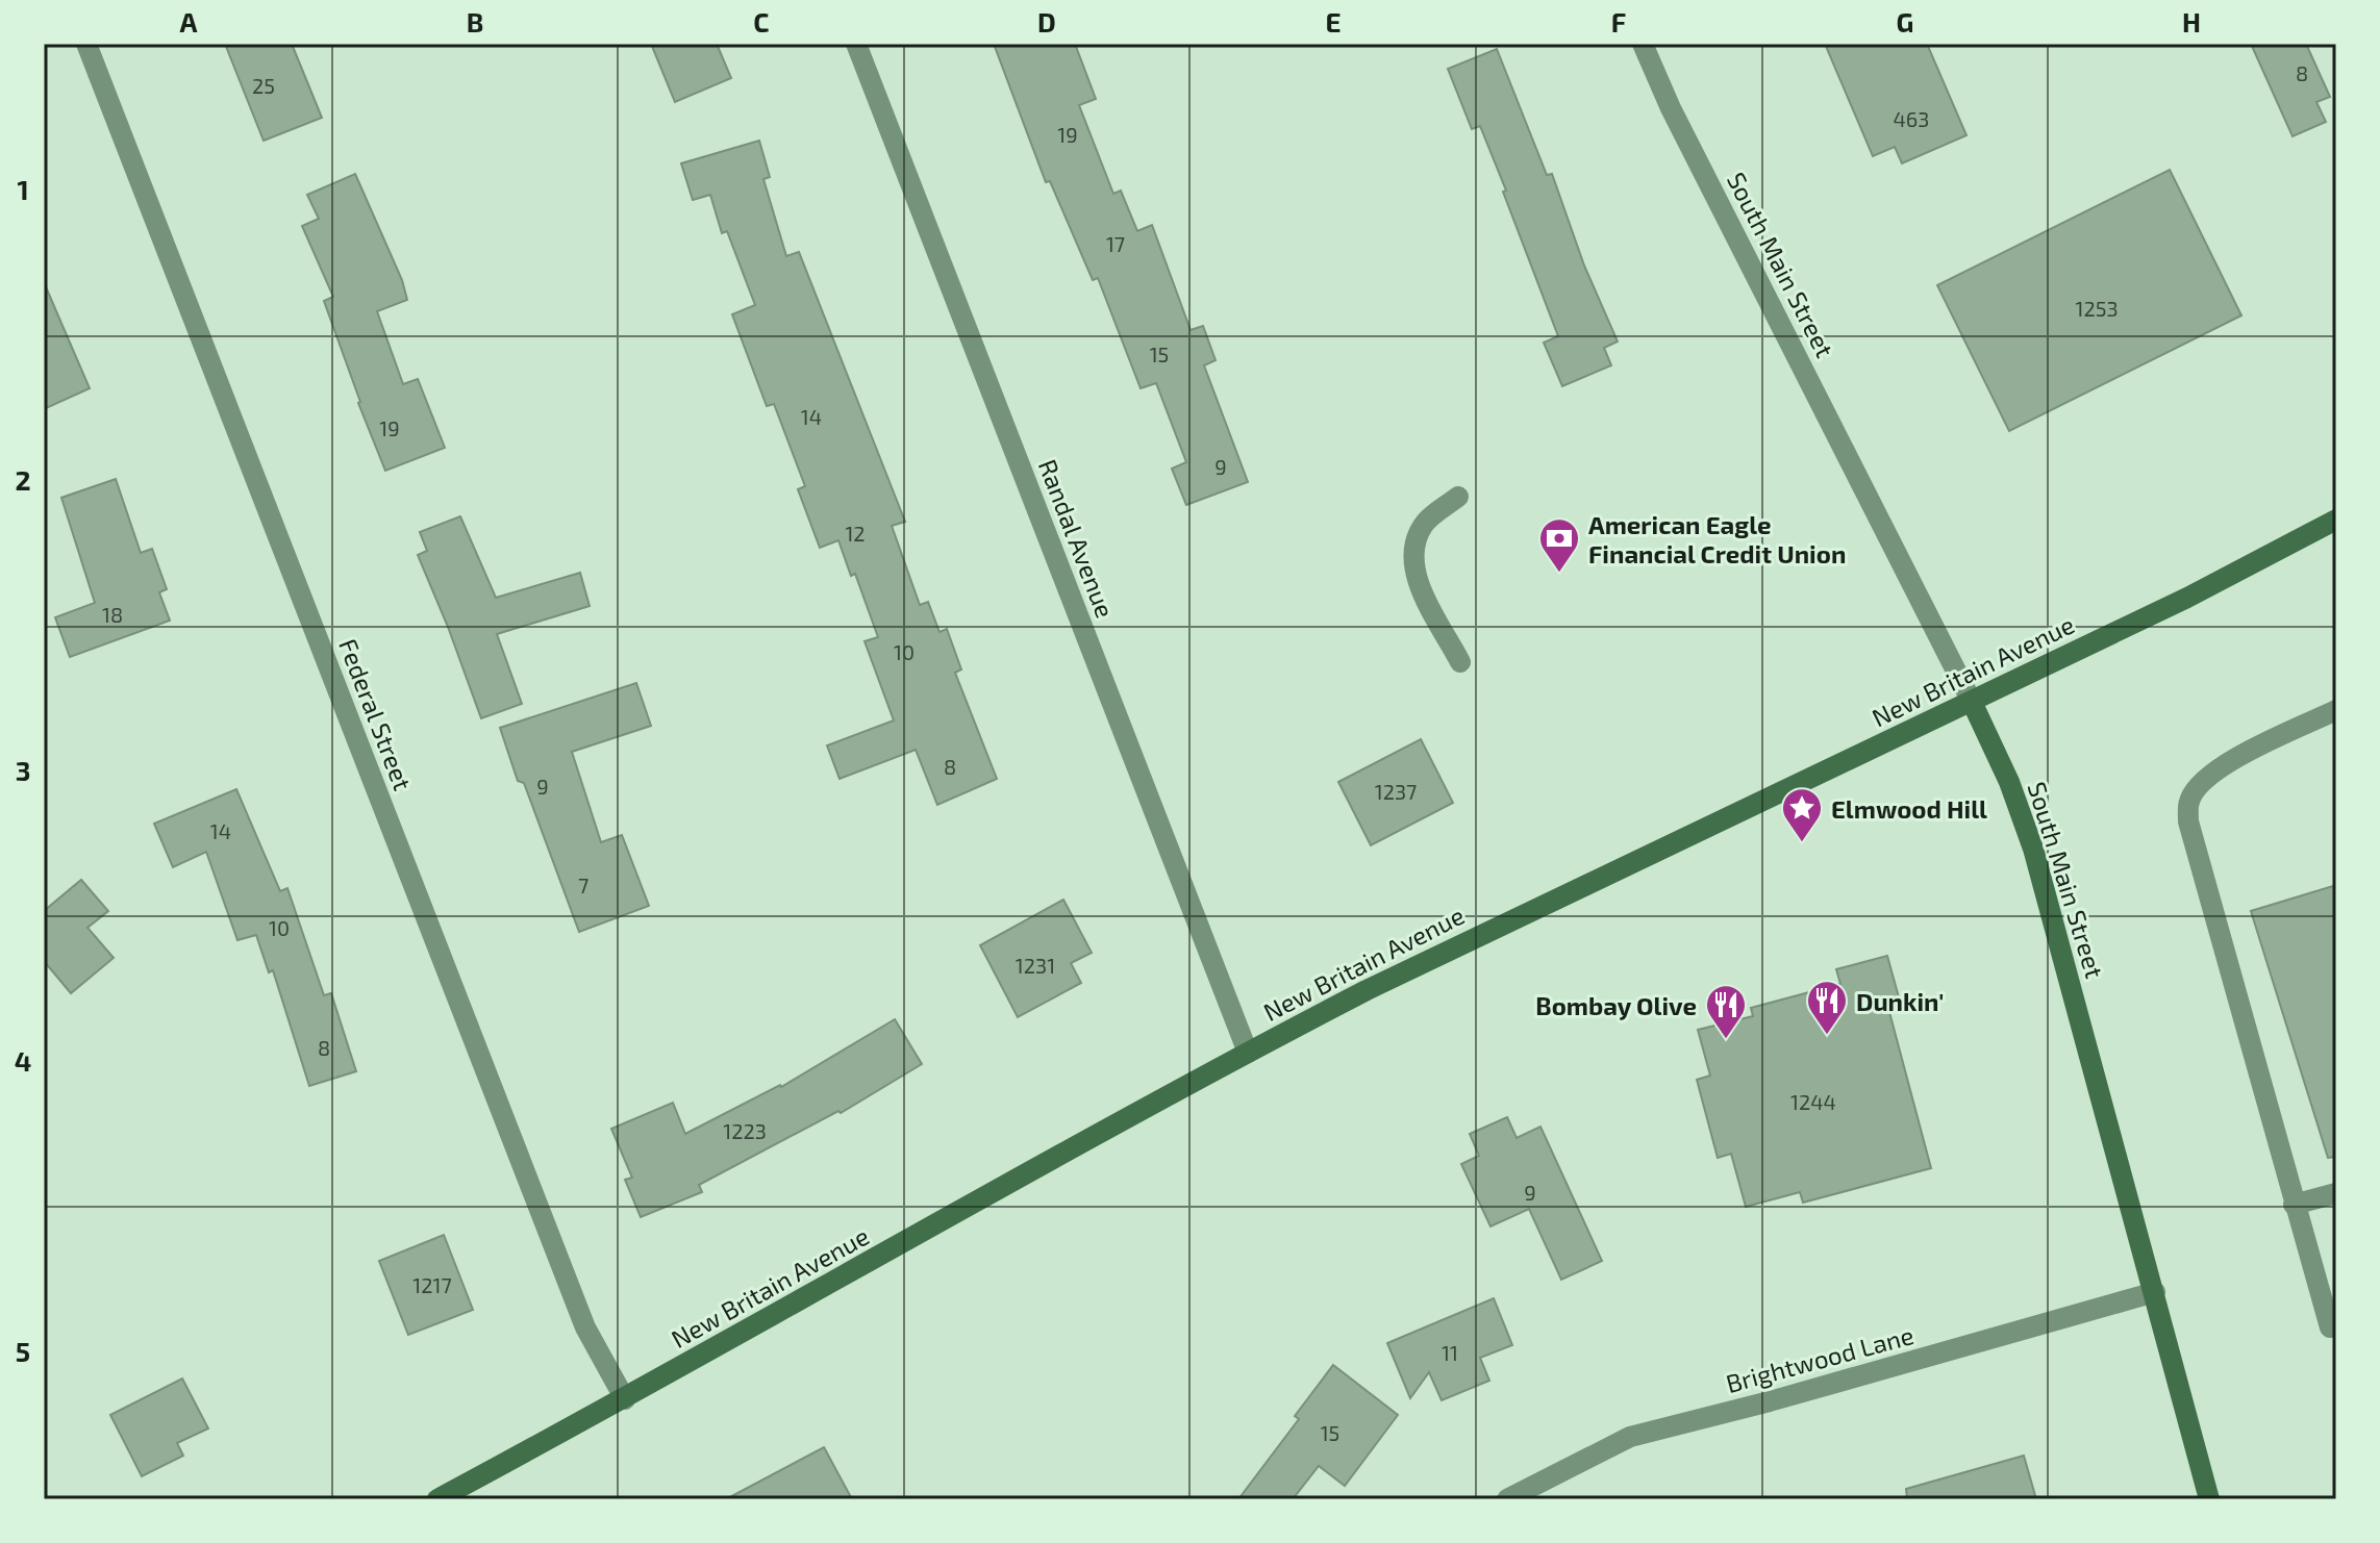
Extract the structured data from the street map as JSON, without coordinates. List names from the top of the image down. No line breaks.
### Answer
{"streets":{"main road":["South Main Street","New Britain Avenue"],"street":["Randal Avenue","Federal Street","Brightwood Lane"]},"crossings":[["South Main Street","New Britain Avenue"],["South Main Street","Brightwood Lane"],["Randal Avenue","New Britain Avenue"],["New Britain Avenue","Federal Street"]],"places":{"bank":["American Eagle Financial Credit Union"],"place":["Elmwood Hill"],"restaurant":["Dunkin'","Bombay Olive"]},"house_numbers":["8","25","463","19","17","1253","15","14","19","9","12","18","10","8","9","1237","14","7","10","1231","8","1244","1223","9","1217","11","15"],"grid":{"columns":["A","B","C","D","E","F","G","H"],"rows":["1","2","3","4","5"]}}
